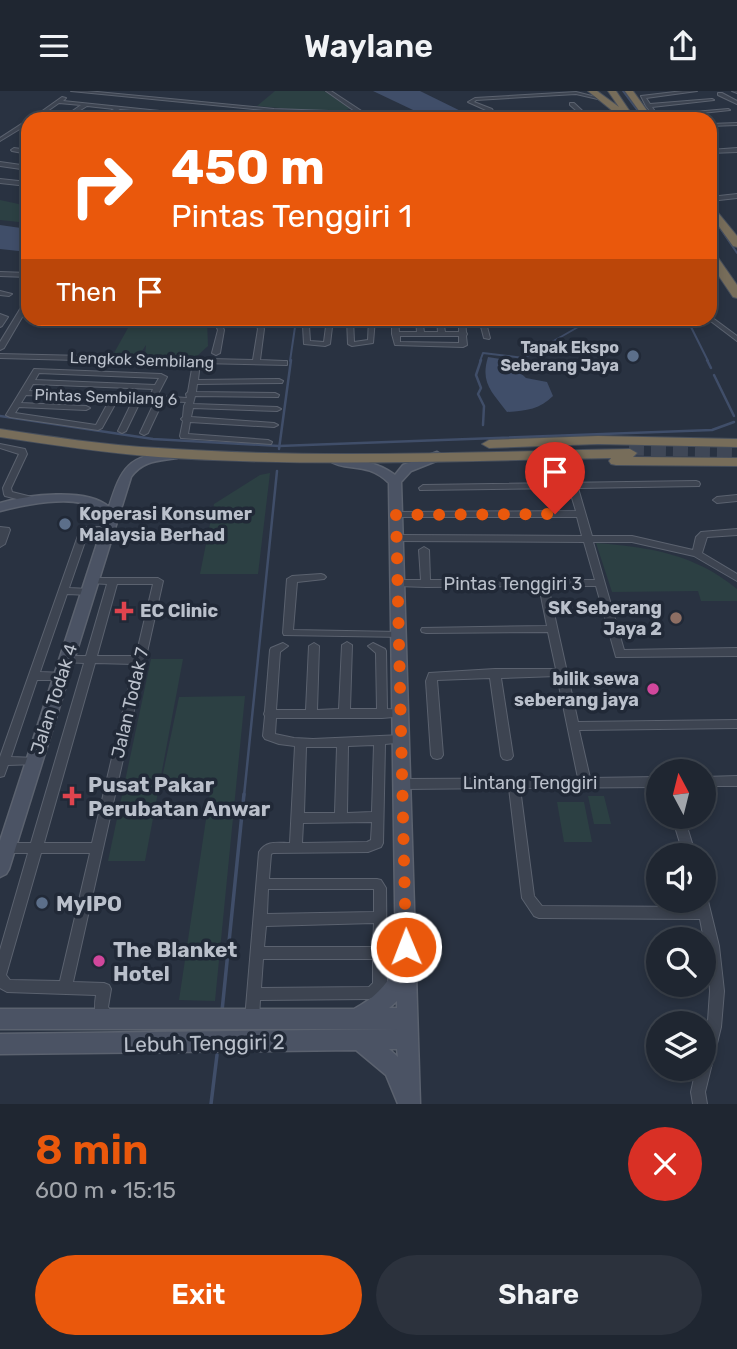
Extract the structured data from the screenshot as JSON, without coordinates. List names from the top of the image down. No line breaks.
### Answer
{"streets":{"street":["Lengkok Sembilang","Pintas Sembilang 6","Pintas Tenggiri 3","Jalan Todak 4","Jalan Todak 7","Lintang Tenggiri","Lebuh Tenggiri 2"]},"places":{"other":["Tapak Ekspo Seberang Jaya","Koperasi Konsumer Malaysia Berhad","SK Seberang Jaya 2","bilik sewa seberang jaya","MyIPO","The Blanket Hotel"],"health":["EC Clinic","Pusat Pakar Perubatan Anwar"]},"north":"top","page":{"header":"Waylane","turn":["450 m","Pintas Tenggiri 1"],"then":"Then","heading":["8 min","600 m · 15:15"],"buttons":["Exit","Share"]}}
